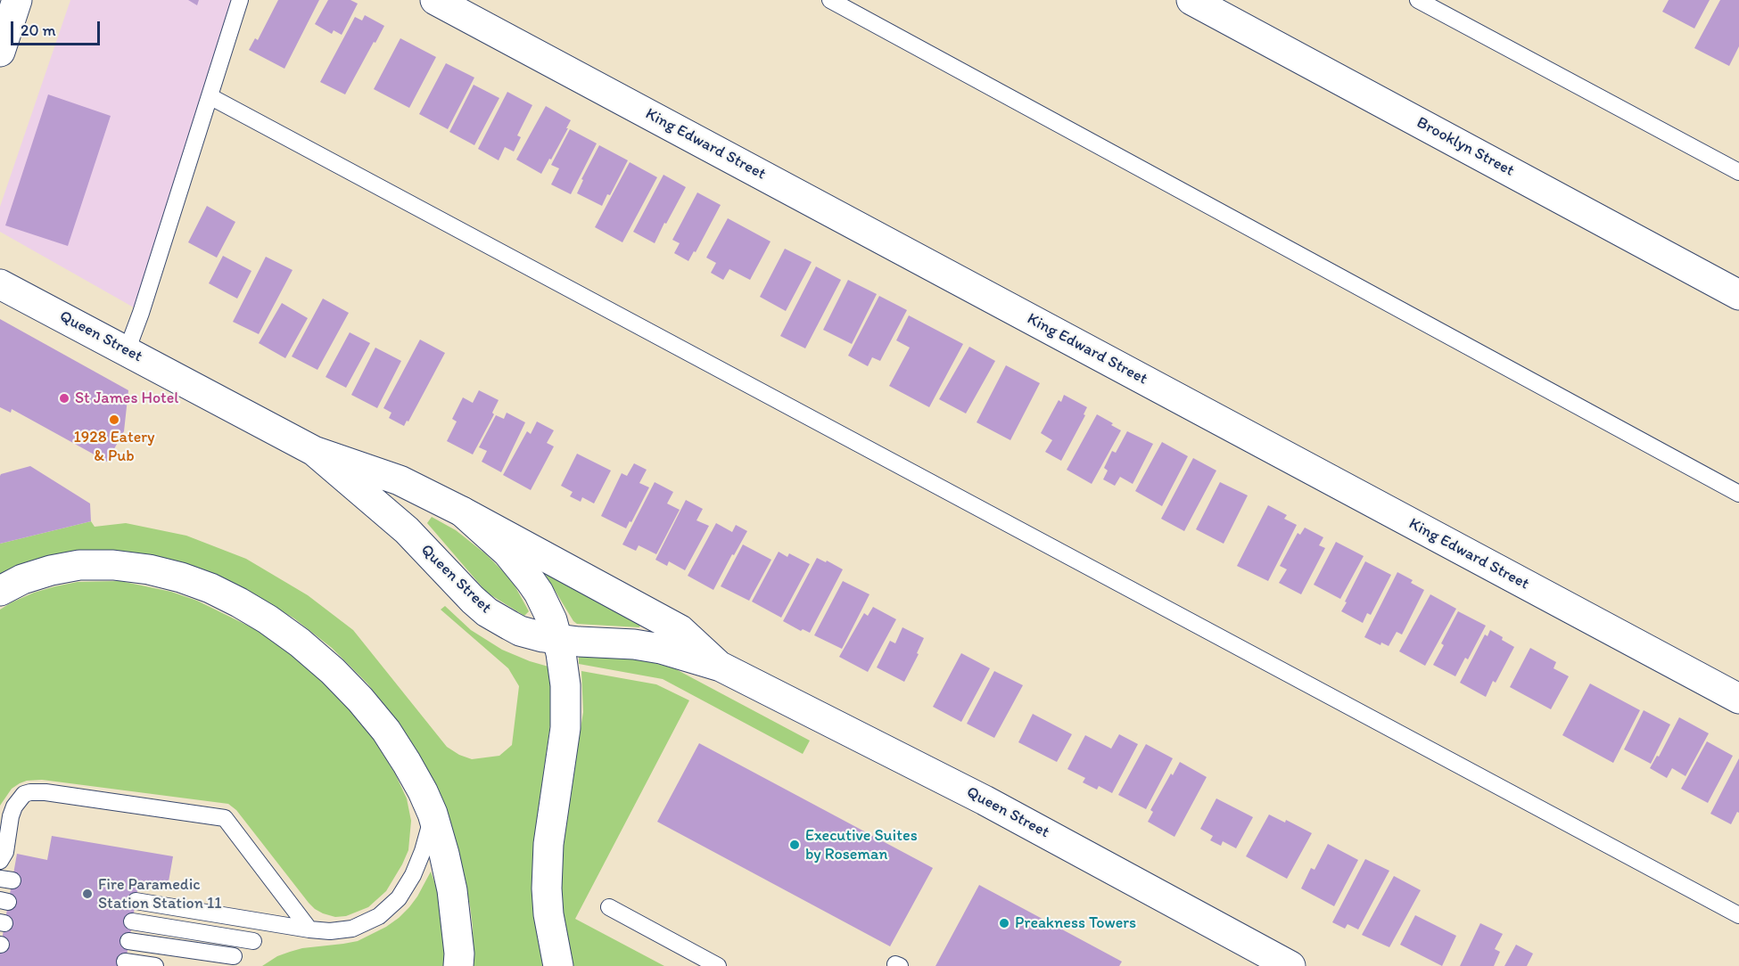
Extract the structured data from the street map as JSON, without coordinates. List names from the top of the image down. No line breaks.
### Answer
{"streets":{"main road":["King Edward Street","Brooklyn Street","Queen Street"]},"places":["St James Hotel","1928 Eatery & Pub","Executive Suites by Roseman","Fire Paramedic Station Station 11","Preakness Towers"],"scale_bar":"20 m"}
